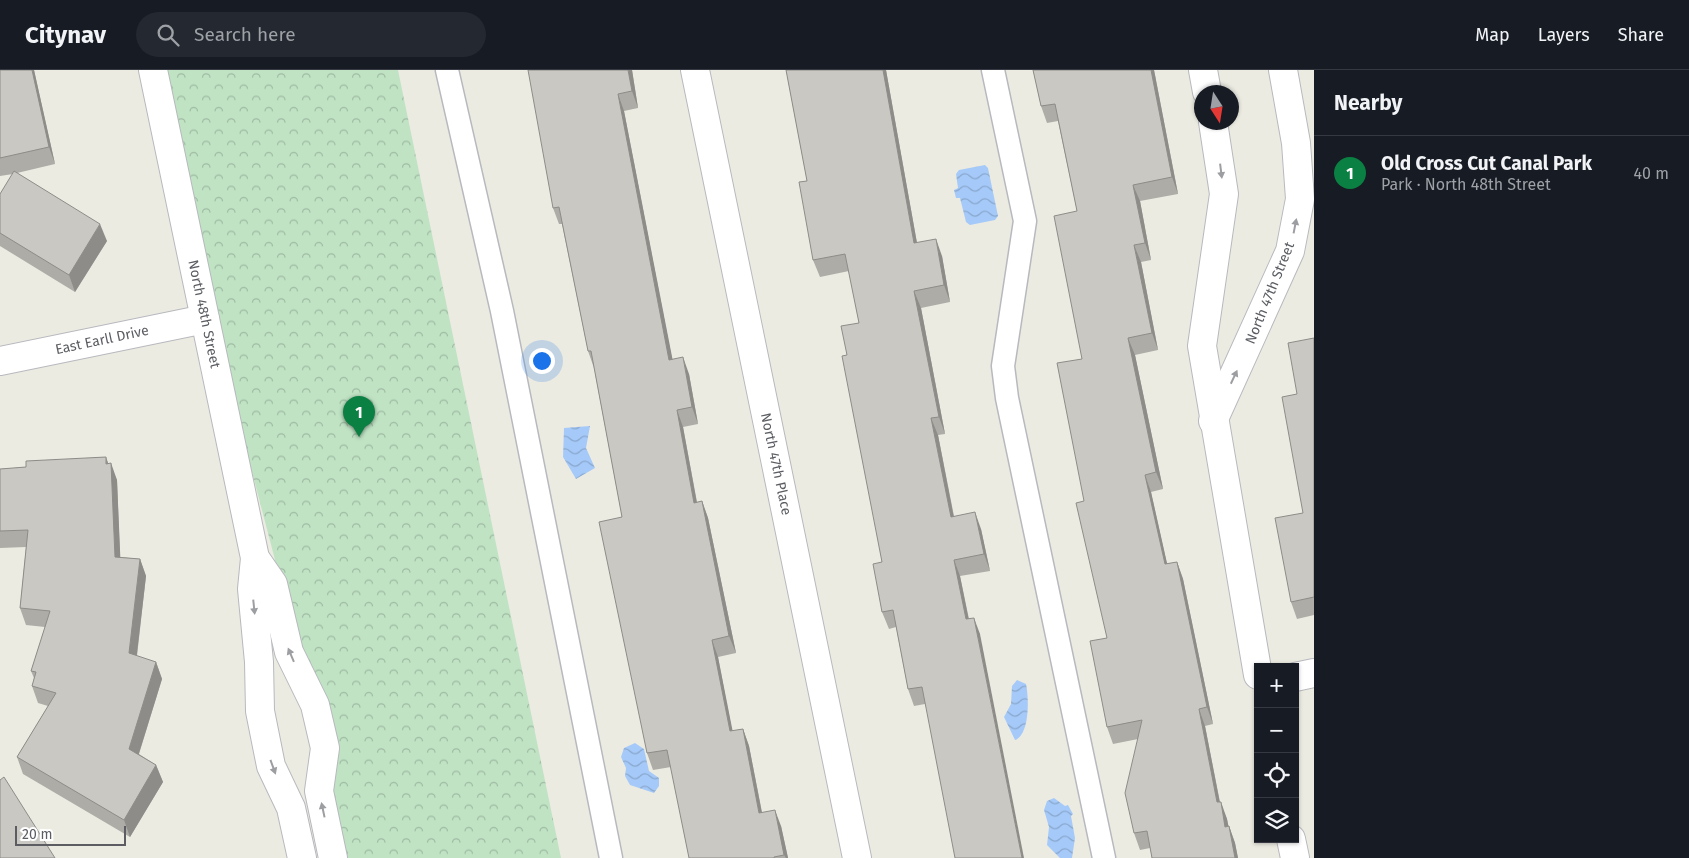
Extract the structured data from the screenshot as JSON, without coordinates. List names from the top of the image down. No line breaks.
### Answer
{"streets":{"street":["North 47th Street","North 48th Street","East Earll Drive","North 47th Place"]},"crossings":[["North 48th Street","East Earll Drive"]],"scale_bar":"20 m","north":"bottom","page":{"header":"Citynav","search":"Search here","nav":["Map","Layers","Share"],"heading":"Nearby","list":[{"mark":"1","name":"Old Cross Cut Canal Park","note":"Park · North 48th Street","value":"40 m"}],"pins":"1","map_buttons":["+","−"],"scale":"20 m"}}
